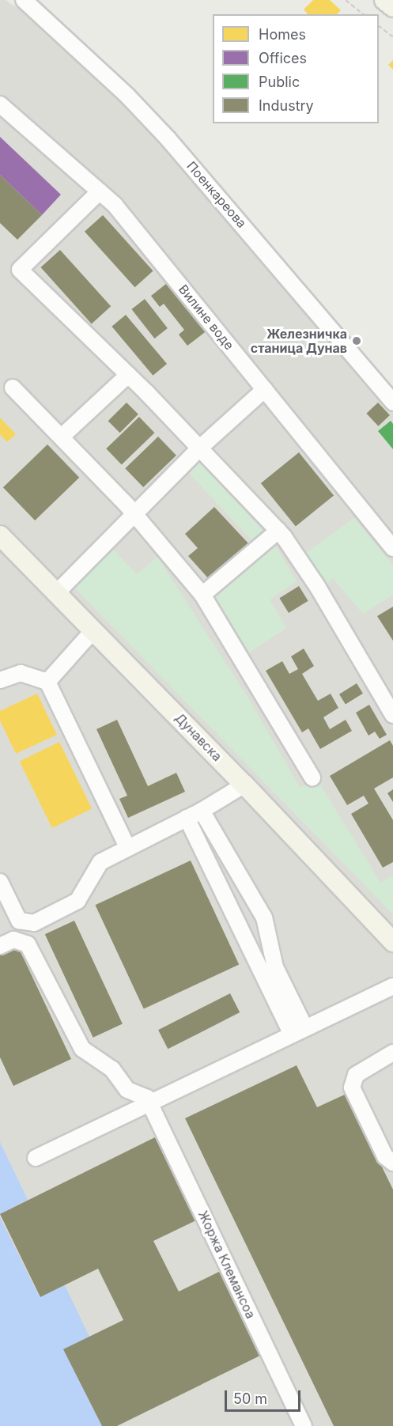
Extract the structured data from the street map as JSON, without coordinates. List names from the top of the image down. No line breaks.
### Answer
{"streets":{"main road":["Дунавска"],"street":["Поенкареова","Вилине воде","Жоржа Клемансоа"]},"places":["Железничка станица Дунав"],"legend":["Homes","Offices","Public","Industry"],"scale_bar":"50 m"}
